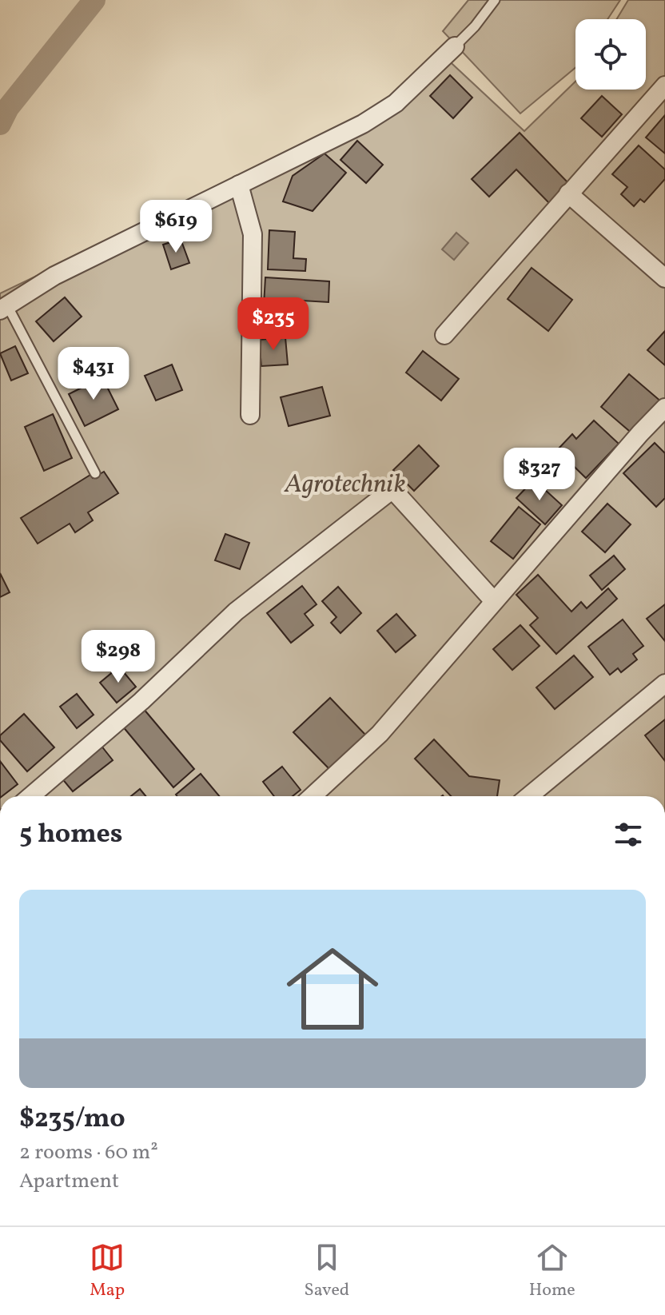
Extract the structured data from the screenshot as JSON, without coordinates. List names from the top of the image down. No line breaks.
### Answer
{"parks":["Agrotechnik"],"page":{"price":["$619","$235","$431","$327","$298"],"heading":"5 homes","list":[{"name":"$235/mo","note":"2 rooms · 60 m² · Apartment"}],"tabs":["Map","Saved","Home"]}}
